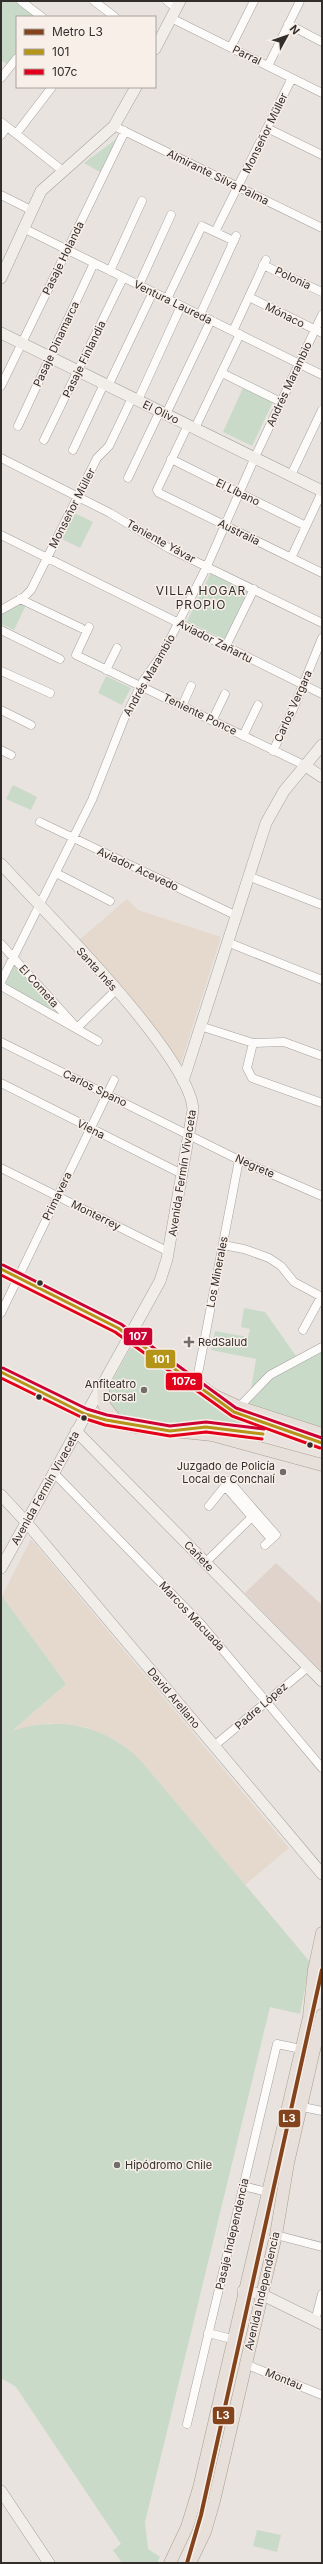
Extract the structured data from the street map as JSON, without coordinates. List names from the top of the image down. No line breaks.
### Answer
{"streets":{"main road":["Avenida Independencia"],"street":["Parral","Monseñor Müller","Almirante Silva Palma","Pasaje Holanda","Polonia","Ventura Laureda","Mónaco","Pasaje Dinamarca","Pasaje Finlandia","Andrés Marambio","El Olivo","El Líbano","Australia","Teniente Yávar","Aviador Zañartu","Carlos Vergara","Teniente Ponce","Aviador Acevedo","Santa Inés","El Cometa","Carlos Spano","Viena","Negrete","Avenida Fermín Vivaceta","Primavera","Monterrey","Los Minerales","Cañete","Marcos Macuada","David Arellano","Padre López","Pasaje Independencia","Montau"]},"crossings":[["Parral","Monseñor Müller"],["Monseñor Müller","Almirante Silva Palma"],["Monseñor Müller","Ventura Laureda"],["Monseñor Müller","El Olivo"],["Monseñor Müller","Teniente Yávar"],["Monseñor Müller","Aviador Zañartu"],["Monseñor Müller","Teniente Ponce"],["Almirante Silva Palma","Pasaje Holanda"],["Pasaje Holanda","Ventura Laureda"],["Pasaje Holanda","El Olivo"],["Polonia","Mónaco"],["Ventura Laureda","Pasaje Dinamarca"],["Ventura Laureda","Pasaje Finlandia"],["Ventura Laureda","Andrés Marambio"],["Mónaco","Andrés Marambio"],["Pasaje Dinamarca","El Olivo"],["Pasaje Finlandia","El Olivo"],["Andrés Marambio","El Olivo"],["Andrés Marambio","El Líbano"],["Andrés Marambio","Australia"],["Andrés Marambio","Teniente Yávar"],["Andrés Marambio","Aviador Zañartu"],["Andrés Marambio","Teniente Ponce"],["Andrés Marambio","Aviador Acevedo"],["Andrés Marambio","Santa Inés"],["Andrés Marambio","El Cometa"],["El Líbano","Australia"],["Aviador Zañartu","Carlos Vergara"],["Carlos Vergara","Teniente Ponce"],["Santa Inés","Avenida Fermín Vivaceta"],["Carlos Spano","Negrete"],["Carlos Spano","Avenida Fermín Vivaceta"],["Carlos Spano","Primavera"],["Viena","Avenida Fermín Vivaceta"],["Viena","Primavera"],["Negrete","Avenida Fermín Vivaceta"],["Negrete","Los Minerales"],["Avenida Fermín Vivaceta","Monterrey"],["Avenida Fermín Vivaceta","Cañete"],["Avenida Fermín Vivaceta","Marcos Macuada"],["Avenida Fermín Vivaceta","David Arellano"],["Primavera","Monterrey"],["Cañete","Padre López"],["Marcos Macuada","Padre López"],["David Arellano","Padre López"],["Pasaje Independencia","Avenida Independencia"],["Avenida Independencia","Montau"]],"districts":["VILLA HOGAR PROPIO"],"places":{"health":["RedSalud"],"other":["Anfiteatro Dorsal","Juzgado de Policía Local de Conchalí","Hipódromo Chile"]},"lines":["transit line 107","transit line 101","transit line 107c","metro line L3"],"legend":["Metro L3","101","107c"],"north":"top right"}
